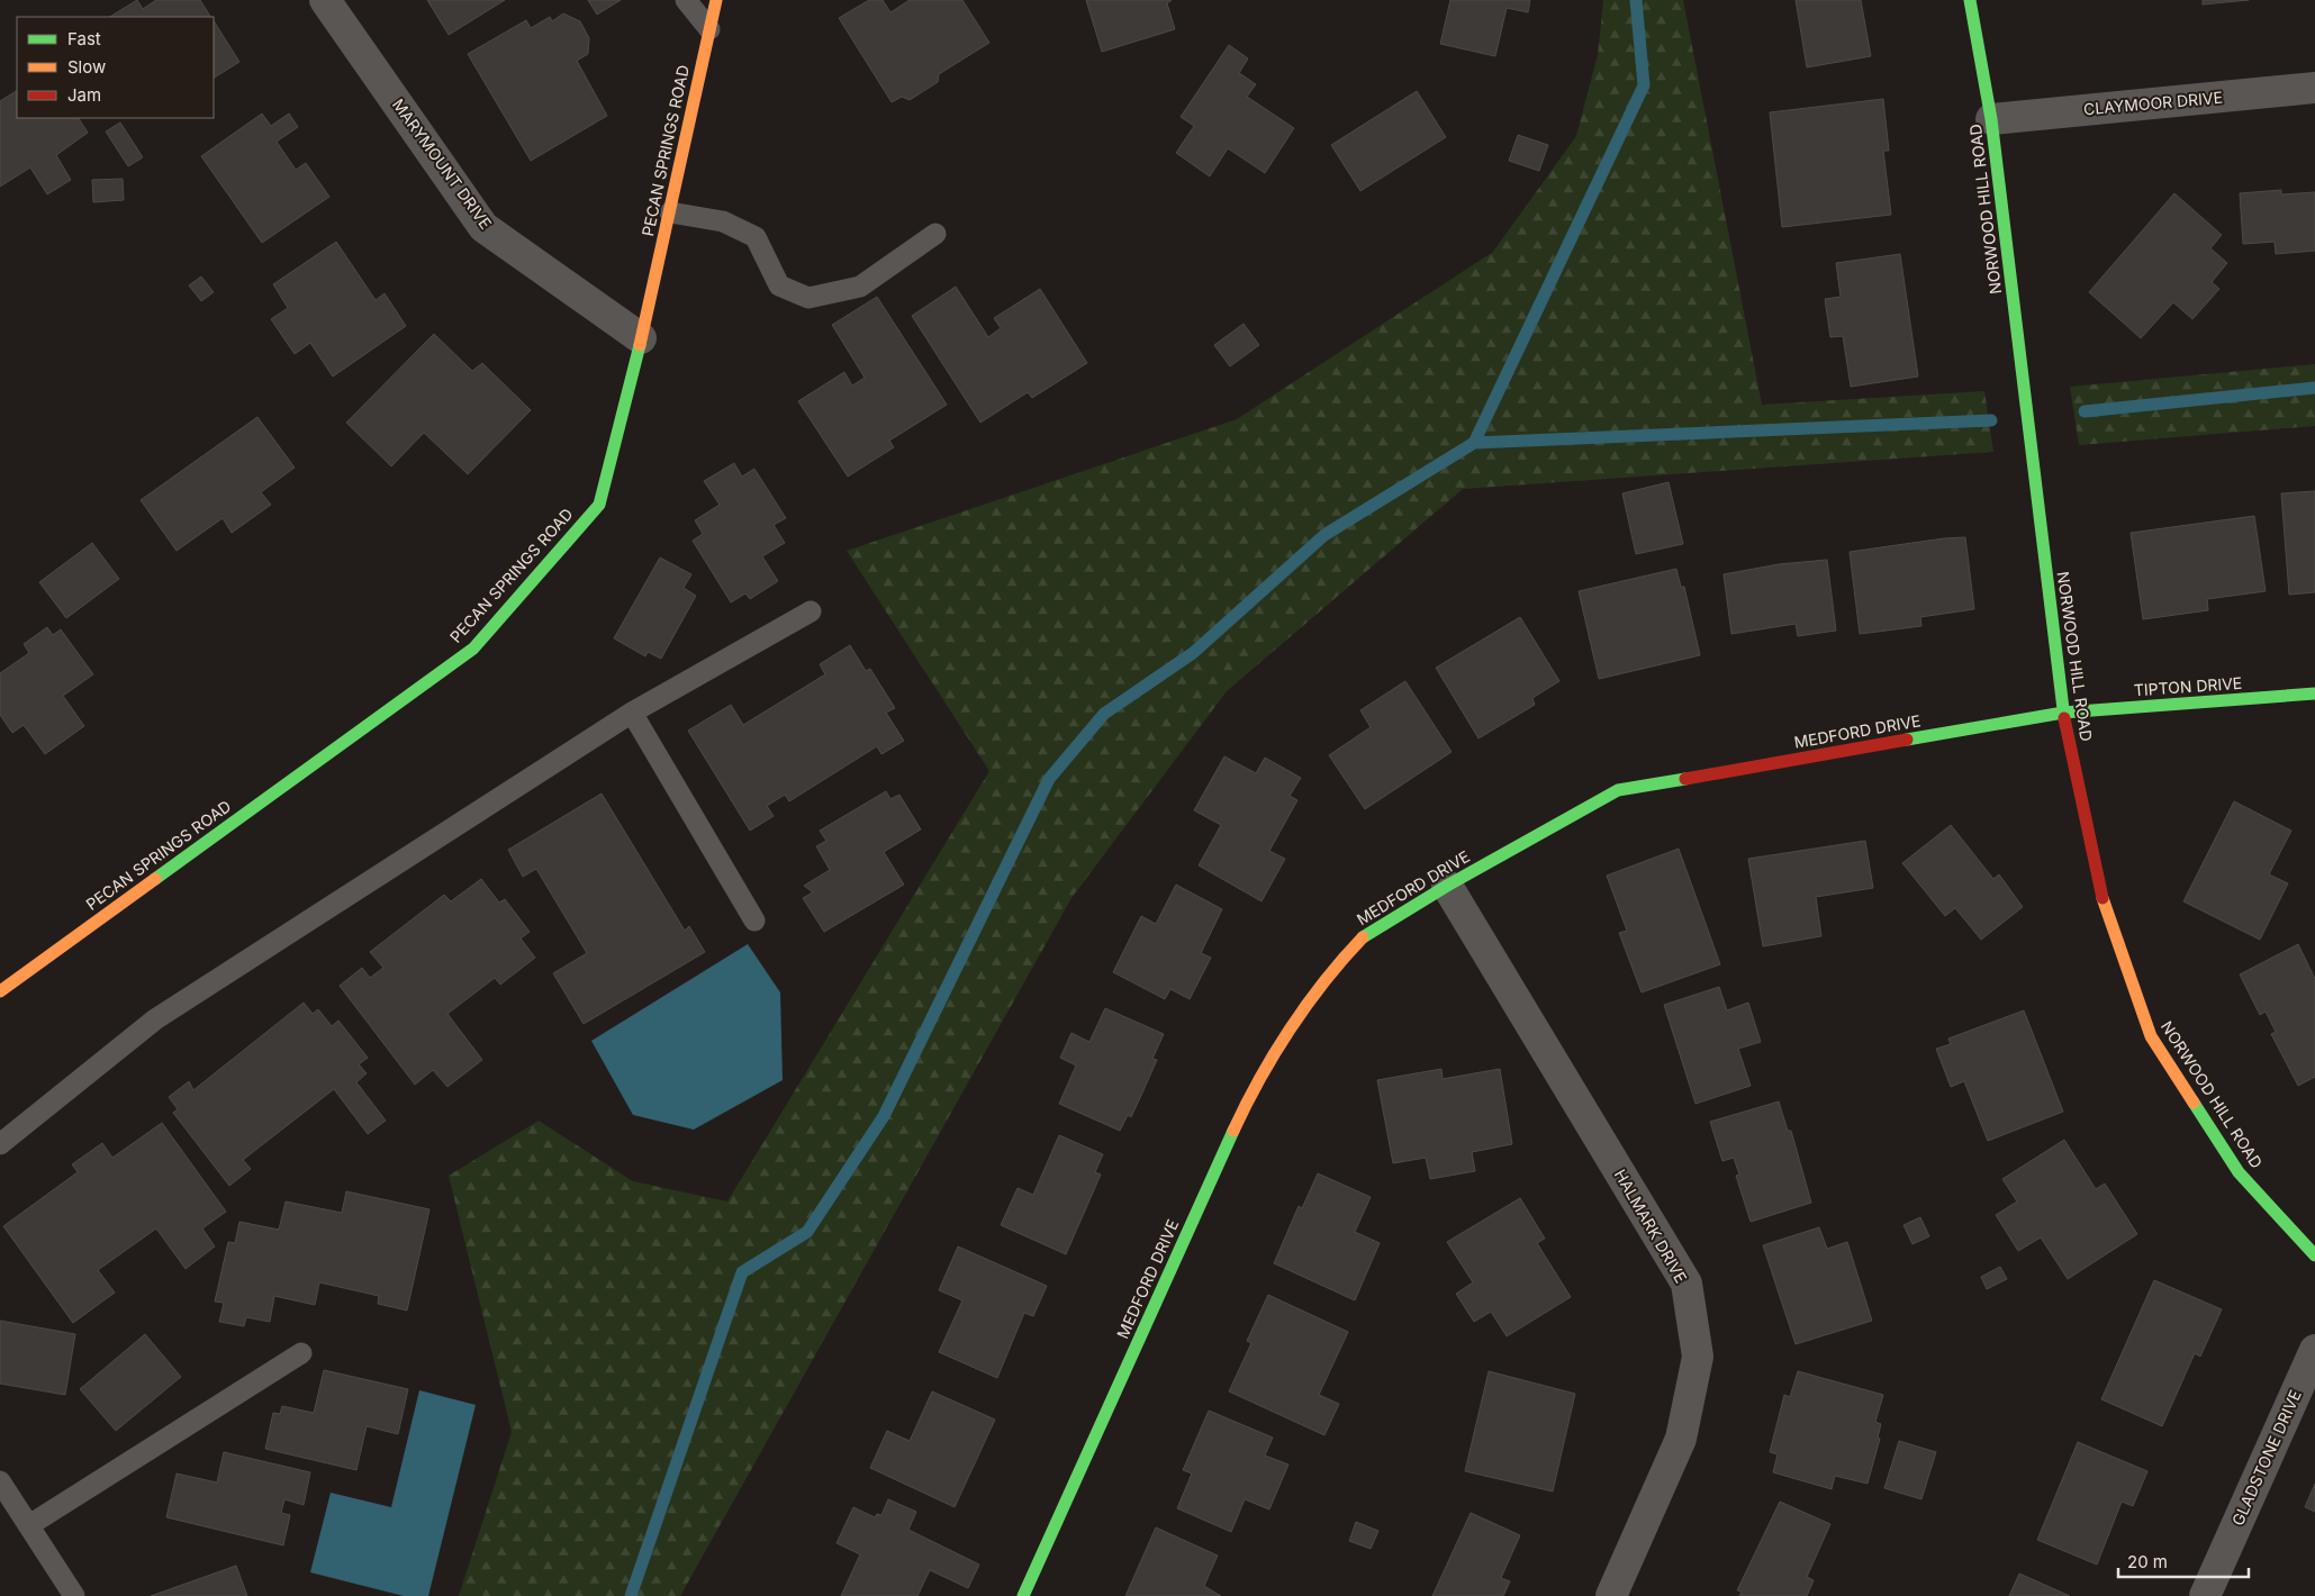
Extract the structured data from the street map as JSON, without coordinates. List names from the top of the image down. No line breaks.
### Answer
{"streets":{"street":["CLAYMOOR DRIVE","PECAN SPRINGS ROAD","MARYMOUNT DRIVE","NORWOOD HILL ROAD","TIPTON DRIVE","MEDFORD DRIVE","HALMARK DRIVE","GLADSTONE DRIVE"]},"crossings":[["CLAYMOOR DRIVE","NORWOOD HILL ROAD"],["PECAN SPRINGS ROAD","MARYMOUNT DRIVE"],["NORWOOD HILL ROAD","TIPTON DRIVE"],["NORWOOD HILL ROAD","MEDFORD DRIVE"],["TIPTON DRIVE","MEDFORD DRIVE"],["MEDFORD DRIVE","HALMARK DRIVE"]],"legend":["Fast","Slow","Jam"],"scale_bar":"20 m"}
